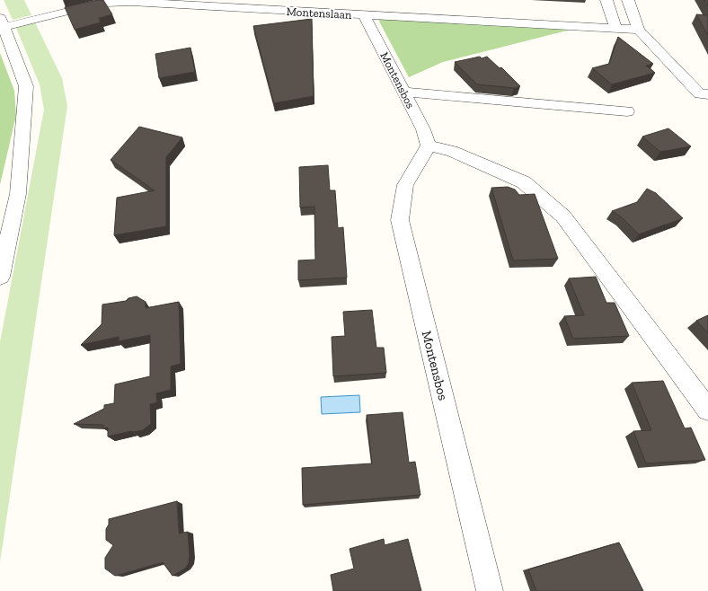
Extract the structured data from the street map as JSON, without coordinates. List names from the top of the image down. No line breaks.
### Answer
{"streets":{"street":["Montenslaan","Montensbos"]},"crossings":[["Montenslaan","Montensbos"]]}
